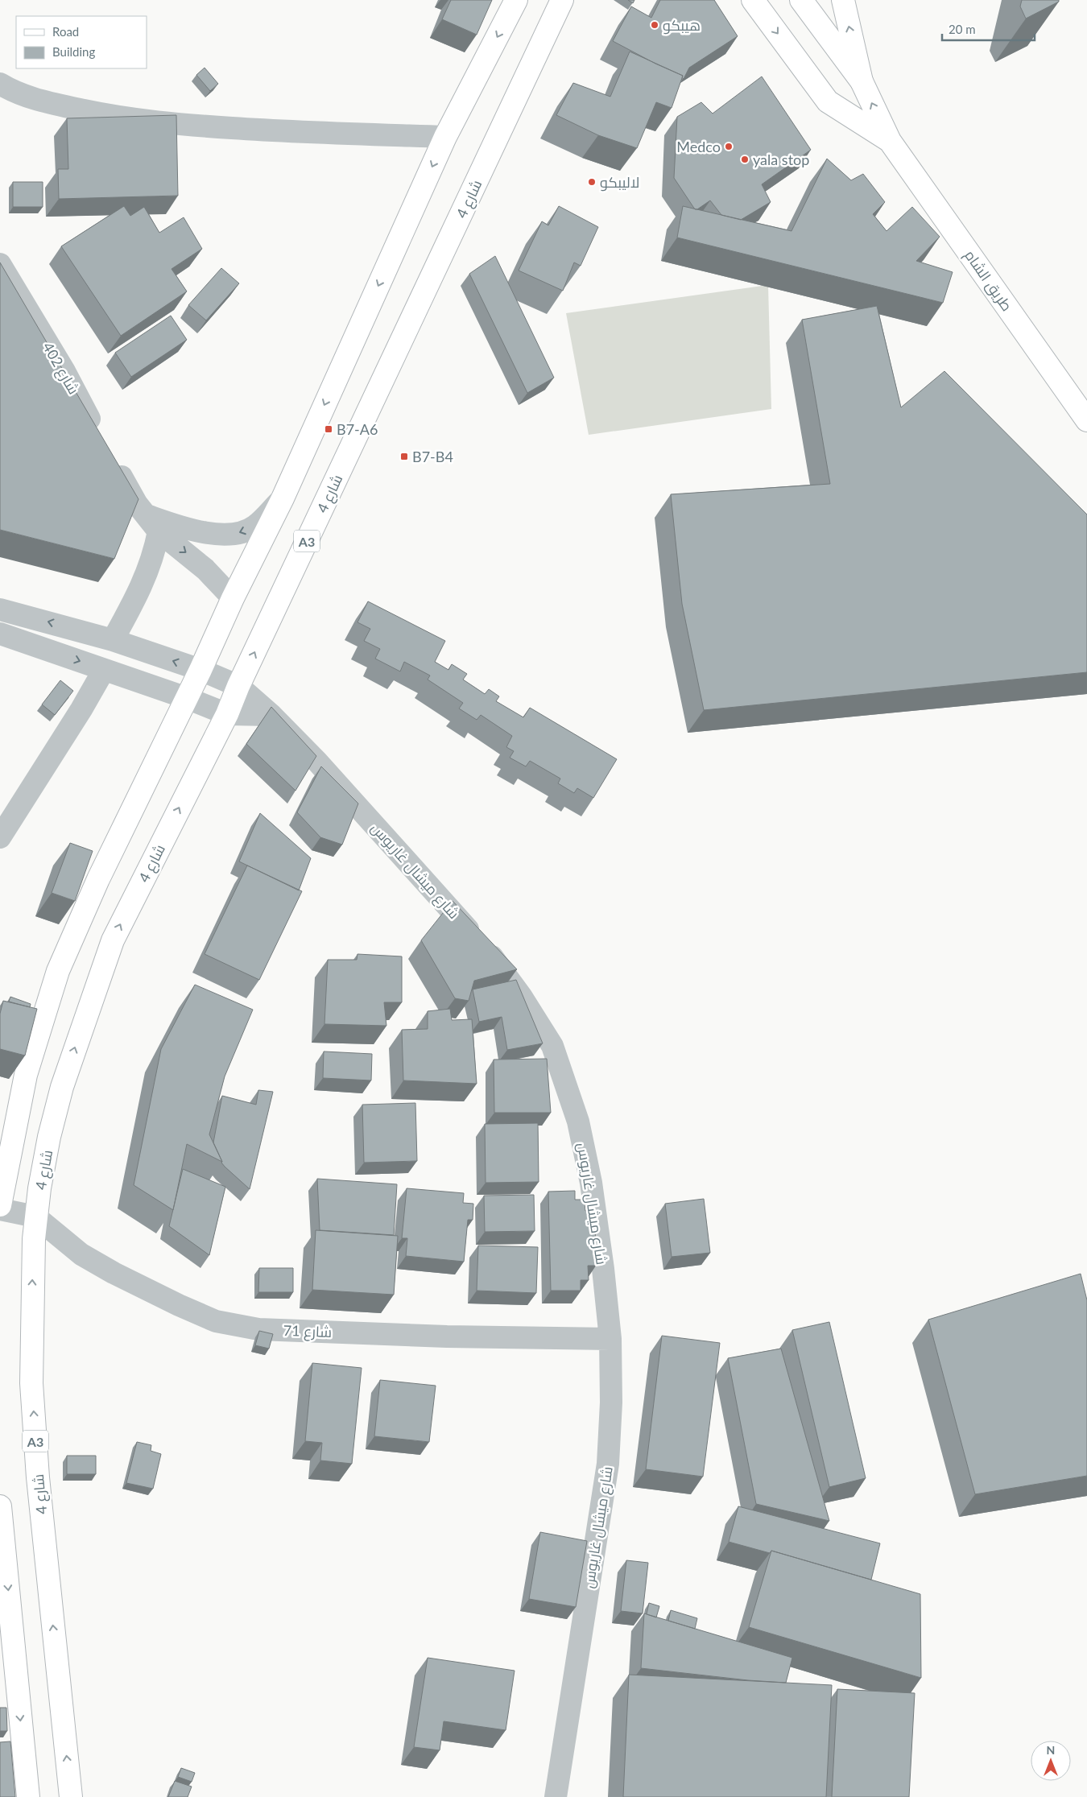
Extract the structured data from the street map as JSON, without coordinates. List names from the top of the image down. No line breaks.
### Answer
{"streets":{"main road":["شارع 4","طريق الشام","A3"],"street":["شارع 402","شارع ميشال غاريوس","شارع 71"]},"crossings":[["شارع 4","شارع ميشال غاريوس"],["شارع 4","شارع 71"],["شارع ميشال غاريوس","شارع 71"]],"places":{"other":["هيبكو","Medco","yala stop","لاليبكو"],"transit":["B7-A6","B7-B4"]},"legend":["Road","Building"],"scale_bar":"20 m","north":"top"}
